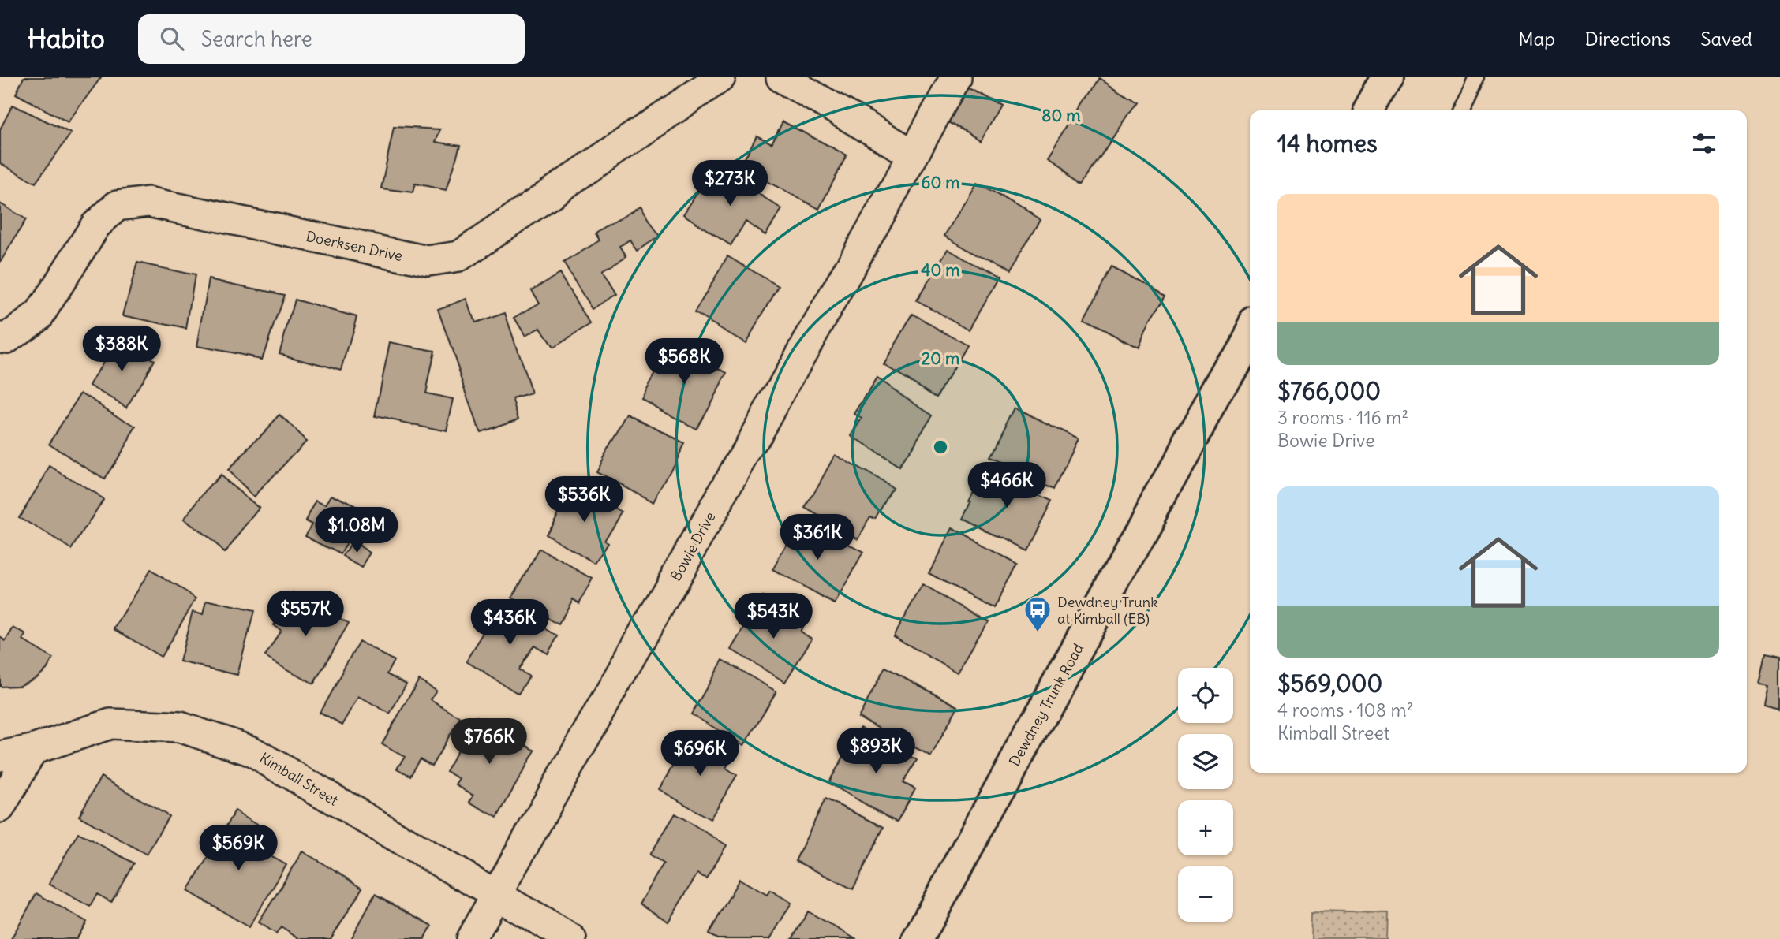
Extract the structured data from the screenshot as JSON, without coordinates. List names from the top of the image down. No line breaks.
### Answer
{"streets":{"main road":["Dewdney Trunk Road"],"street":["Doerksen Drive","Bowie Drive","Kimball Street"]},"crossings":[["Bowie Drive","Kimball Street"]],"places":{"bus stop":["Dewdney Trunk at Kimball (EB)"]},"page":{"header":"Habito","search":"Search here","nav":["Map","Directions","Saved"],"heading":"14 homes","price":["$273K","$388K","$568K","$466K","$536K","$1.08M","$361K","$557K","$543K","$436K","$766K","$893K","$696K","$569K"],"list":[{"name":"$766,000","note":"3 rooms · 116 m² · Bowie Drive"},{"name":"$569,000","note":"4 rooms · 108 m² · Kimball Street"}],"map_buttons":["+","−"]},"rings":["80 m","60 m","40 m","20 m"]}
